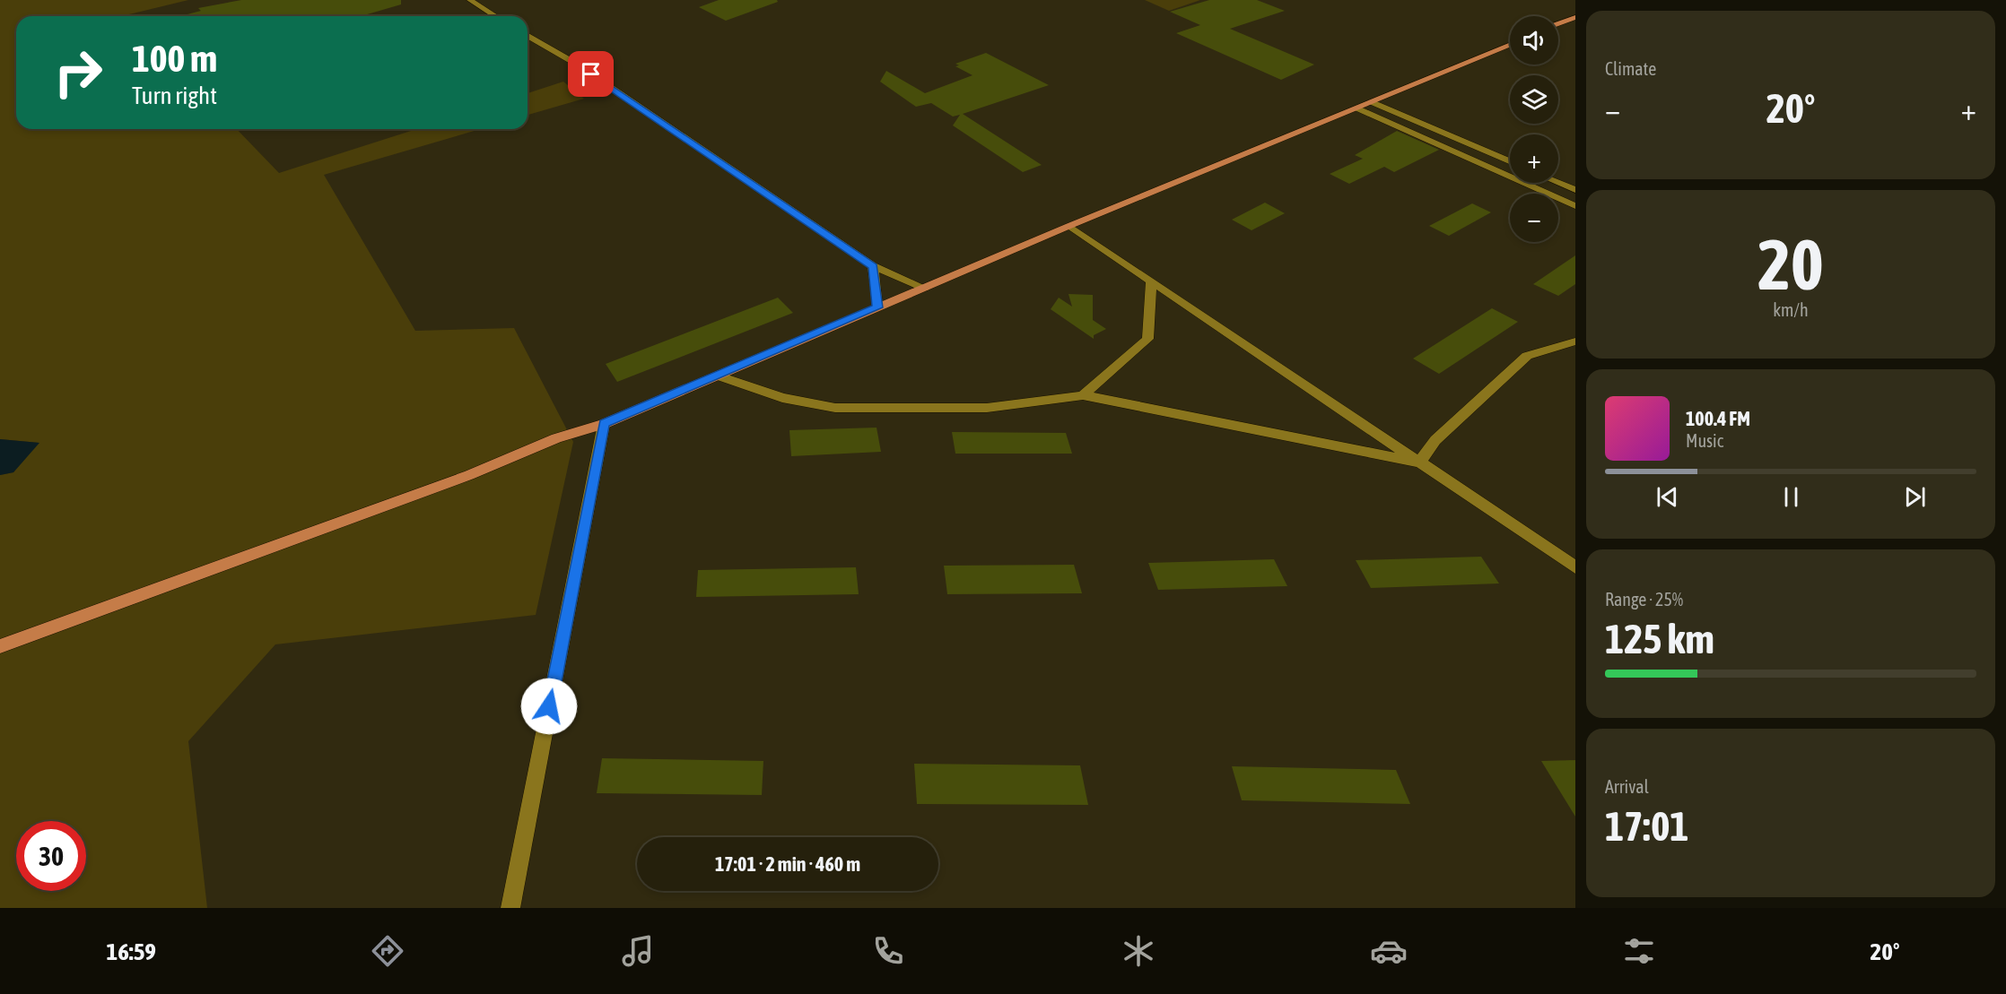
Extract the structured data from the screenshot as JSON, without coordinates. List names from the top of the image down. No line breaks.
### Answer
{"page":{"tile":["Climate",["20","km/h"],["Range · 25%","125 km"],["Arrival","17:01"]],"map_buttons":["+","−"],"turn":["100 m","Turn right"],"heat":["−","20°","+"],"song":["100.4 FM","Music"],"limit":"30","trip":"17:01 · 2 min · 460 m","tabs":["16:59","20°"]}}
